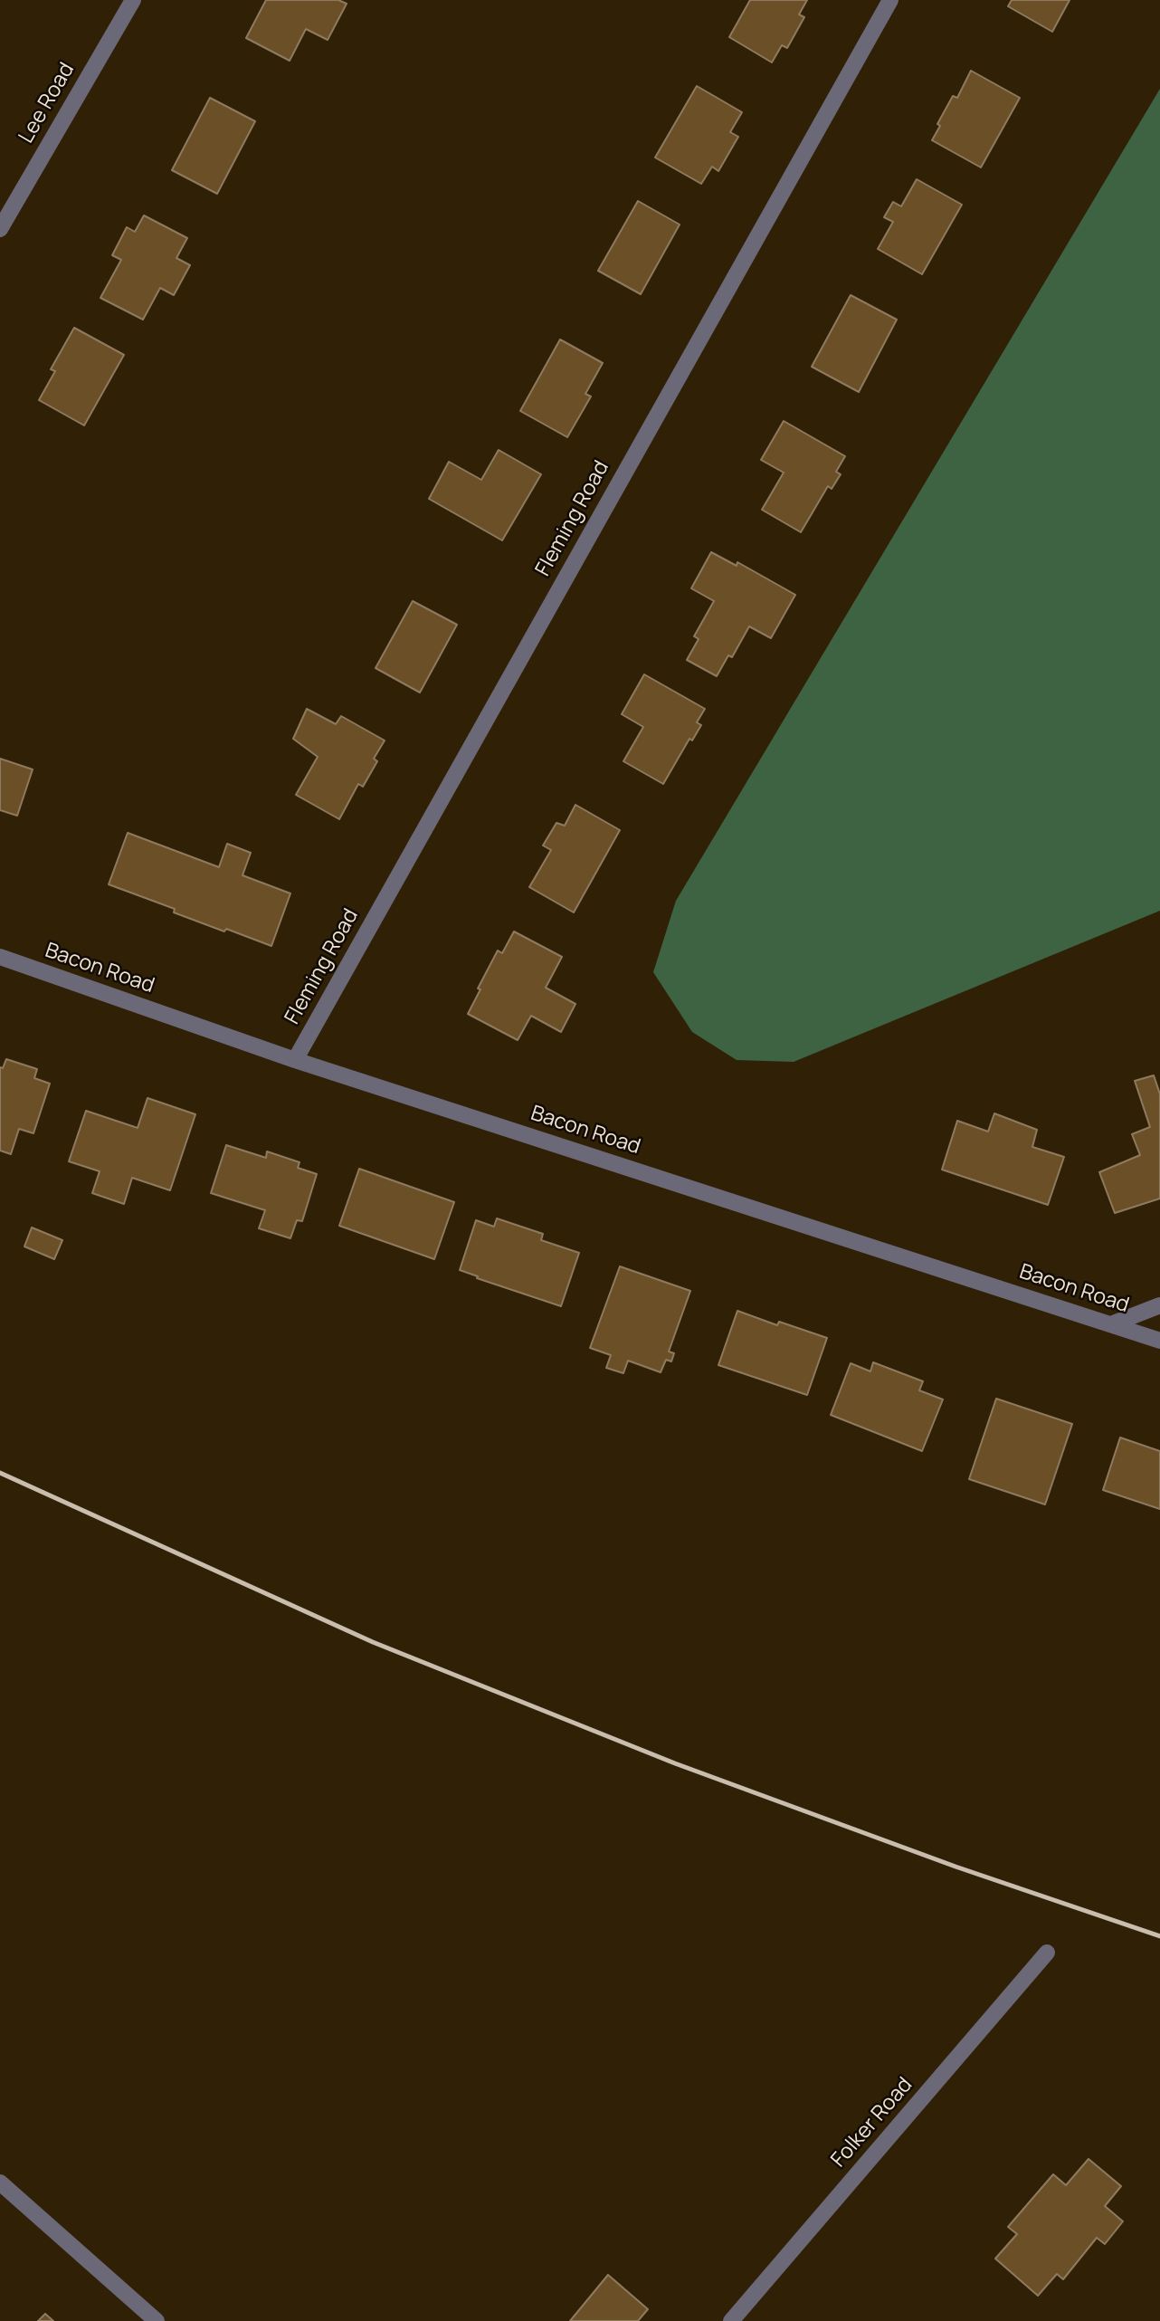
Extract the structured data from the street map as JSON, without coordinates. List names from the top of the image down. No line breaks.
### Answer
{"streets":{"street":["Lee Road","Fleming Road","Bacon Road","Folker Road"]},"crossings":[["Fleming Road","Bacon Road"]]}
